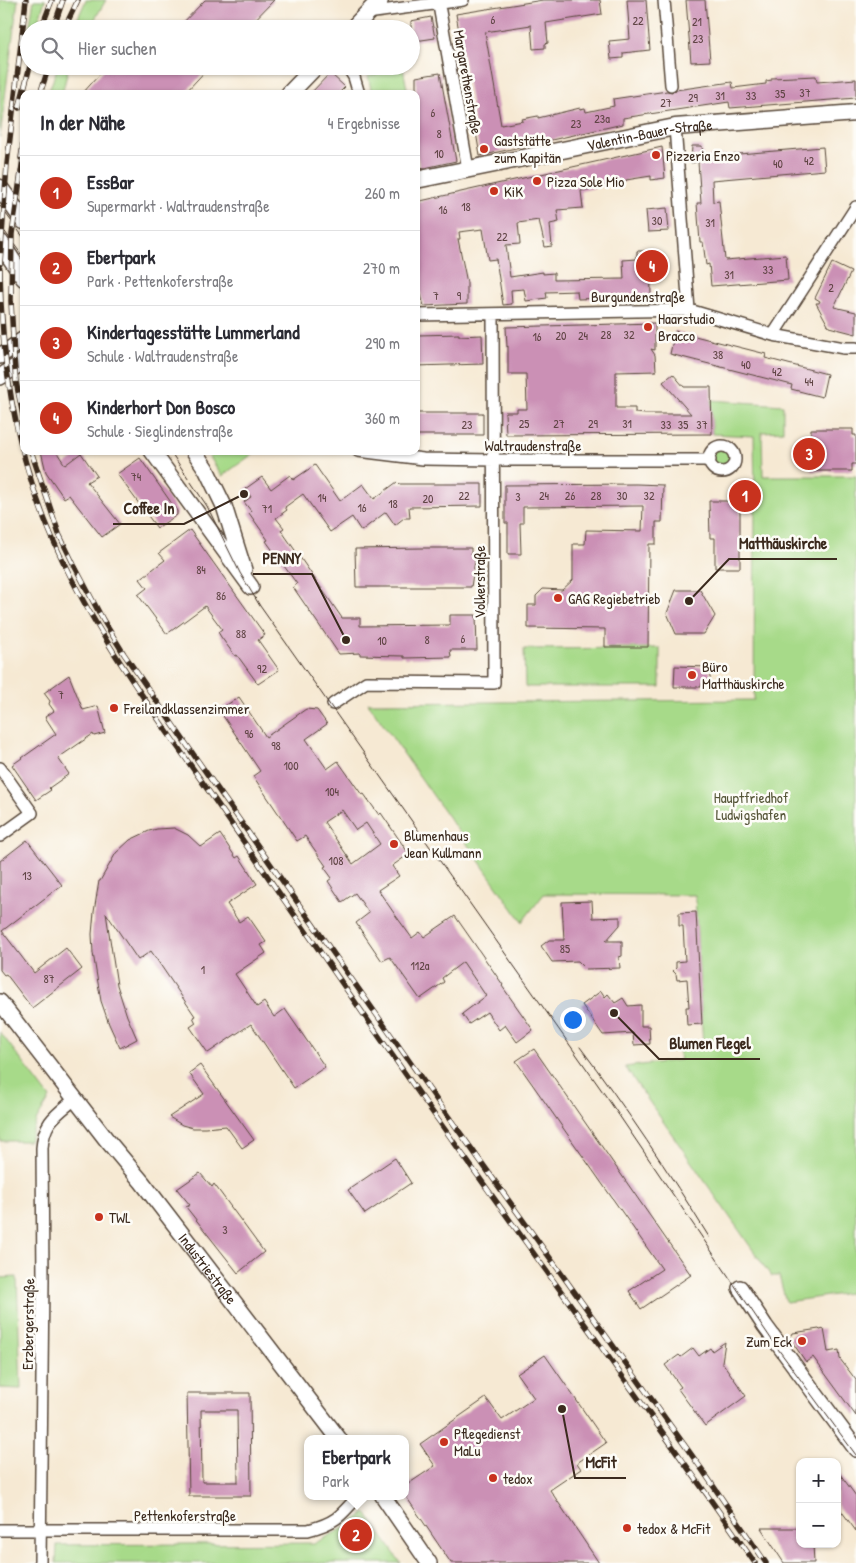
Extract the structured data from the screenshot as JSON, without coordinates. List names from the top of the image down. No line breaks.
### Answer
{"streets":{"main road":["Valentin-Bauer-Straße"],"street":["Margarethenstraße","Burgundenstraße","Waltraudenstraße","Volkerstraße","Industriestraße","Erzbergerstraße","Pettenkoferstraße"]},"crossings":[["Margarethenstraße","Valentin-Bauer-Straße"],["Burgundenstraße","Volkerstraße"],["Waltraudenstraße","Volkerstraße"],["Industriestraße","Erzbergerstraße"],["Erzbergerstraße","Pettenkoferstraße"]],"parks":["Hauptfriedhof Ludwigshafen"],"places":["Gaststätte zum Kapitän","Pizzeria Enzo","Pizza Sole Mio","KiK","Haarstudio Bracco","Coffee In","GAG Regiebetrieb","Matthäuskirche","PENNY","Büro Matthäuskirche","Freilandklassenzimmer","Blumenhaus Jean Kullmann","Blumen Flegel","TWL","Zum Eck","McFit","Pflegedienst MaLu","tedox","tedox & McFit"],"house_numbers":["6","22","21","23","37","35","31","33","29","27","6","23a","23","8","10","42","40","18","16","30","31","22","33","31","2","7","9","28","32","20","24","16","38","40","42","44","25","27","29","31","23","33","35","37","74","22","24","26","28","30","32","3","14","20","18","16","71","84","86","88","6","8","10","92","7","96","98","100","104","108","13","85","112a","1","87","3"],"page":{"search":"Hier suchen","heading":["In der Nähe","4 Ergebnisse"],"list":[{"mark":"1","name":"EssBar","note":"Supermarkt · Waltraudenstraße","value":"260 m"},{"mark":"2","name":"Ebertpark","note":"Park · Pettenkoferstraße","value":"270 m"},{"mark":"3","name":"Kindertagesstätte Lummerland","note":"Schule · Waltraudenstraße","value":"290 m"},{"mark":"4","name":"Kinderhort Don Bosco","note":"Schule · Sieglindenstraße","value":"360 m"}],"pins":["4","3","1","2"],"popup":["Ebertpark","Park"],"map_buttons":["+","−"]}}
